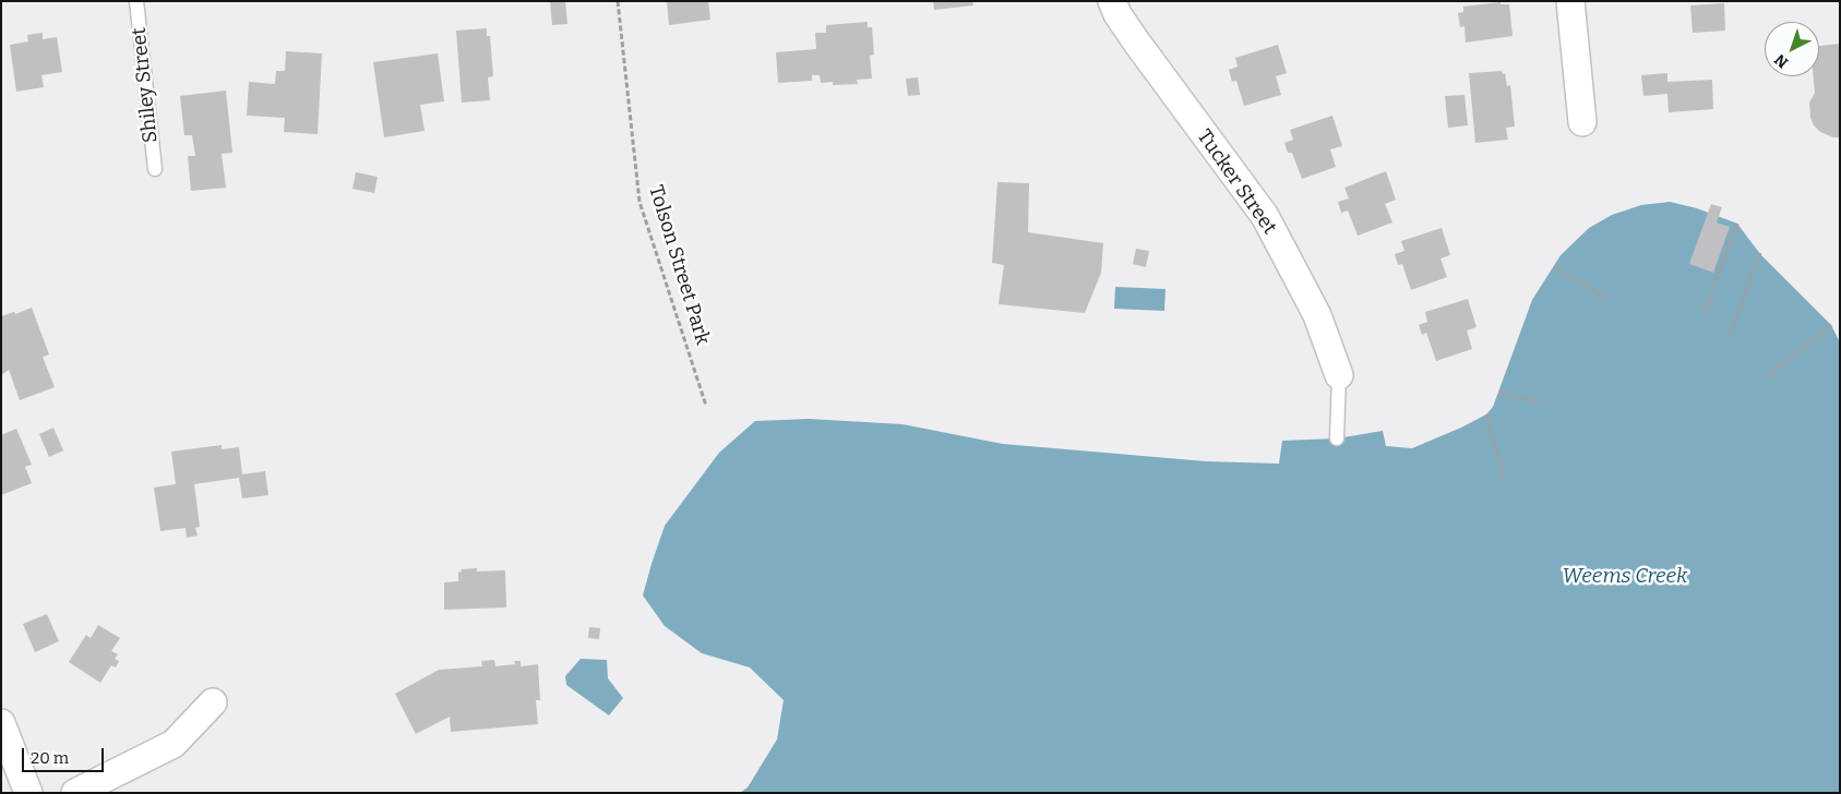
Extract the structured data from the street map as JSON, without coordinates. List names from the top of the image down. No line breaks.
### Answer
{"streets":{"street":["Tucker Street"],"lane":["Shiley Street"],"path":["Tolson Street Park"]},"water":["Weems Creek"],"scale_bar":"20 m","north":"bottom left"}
